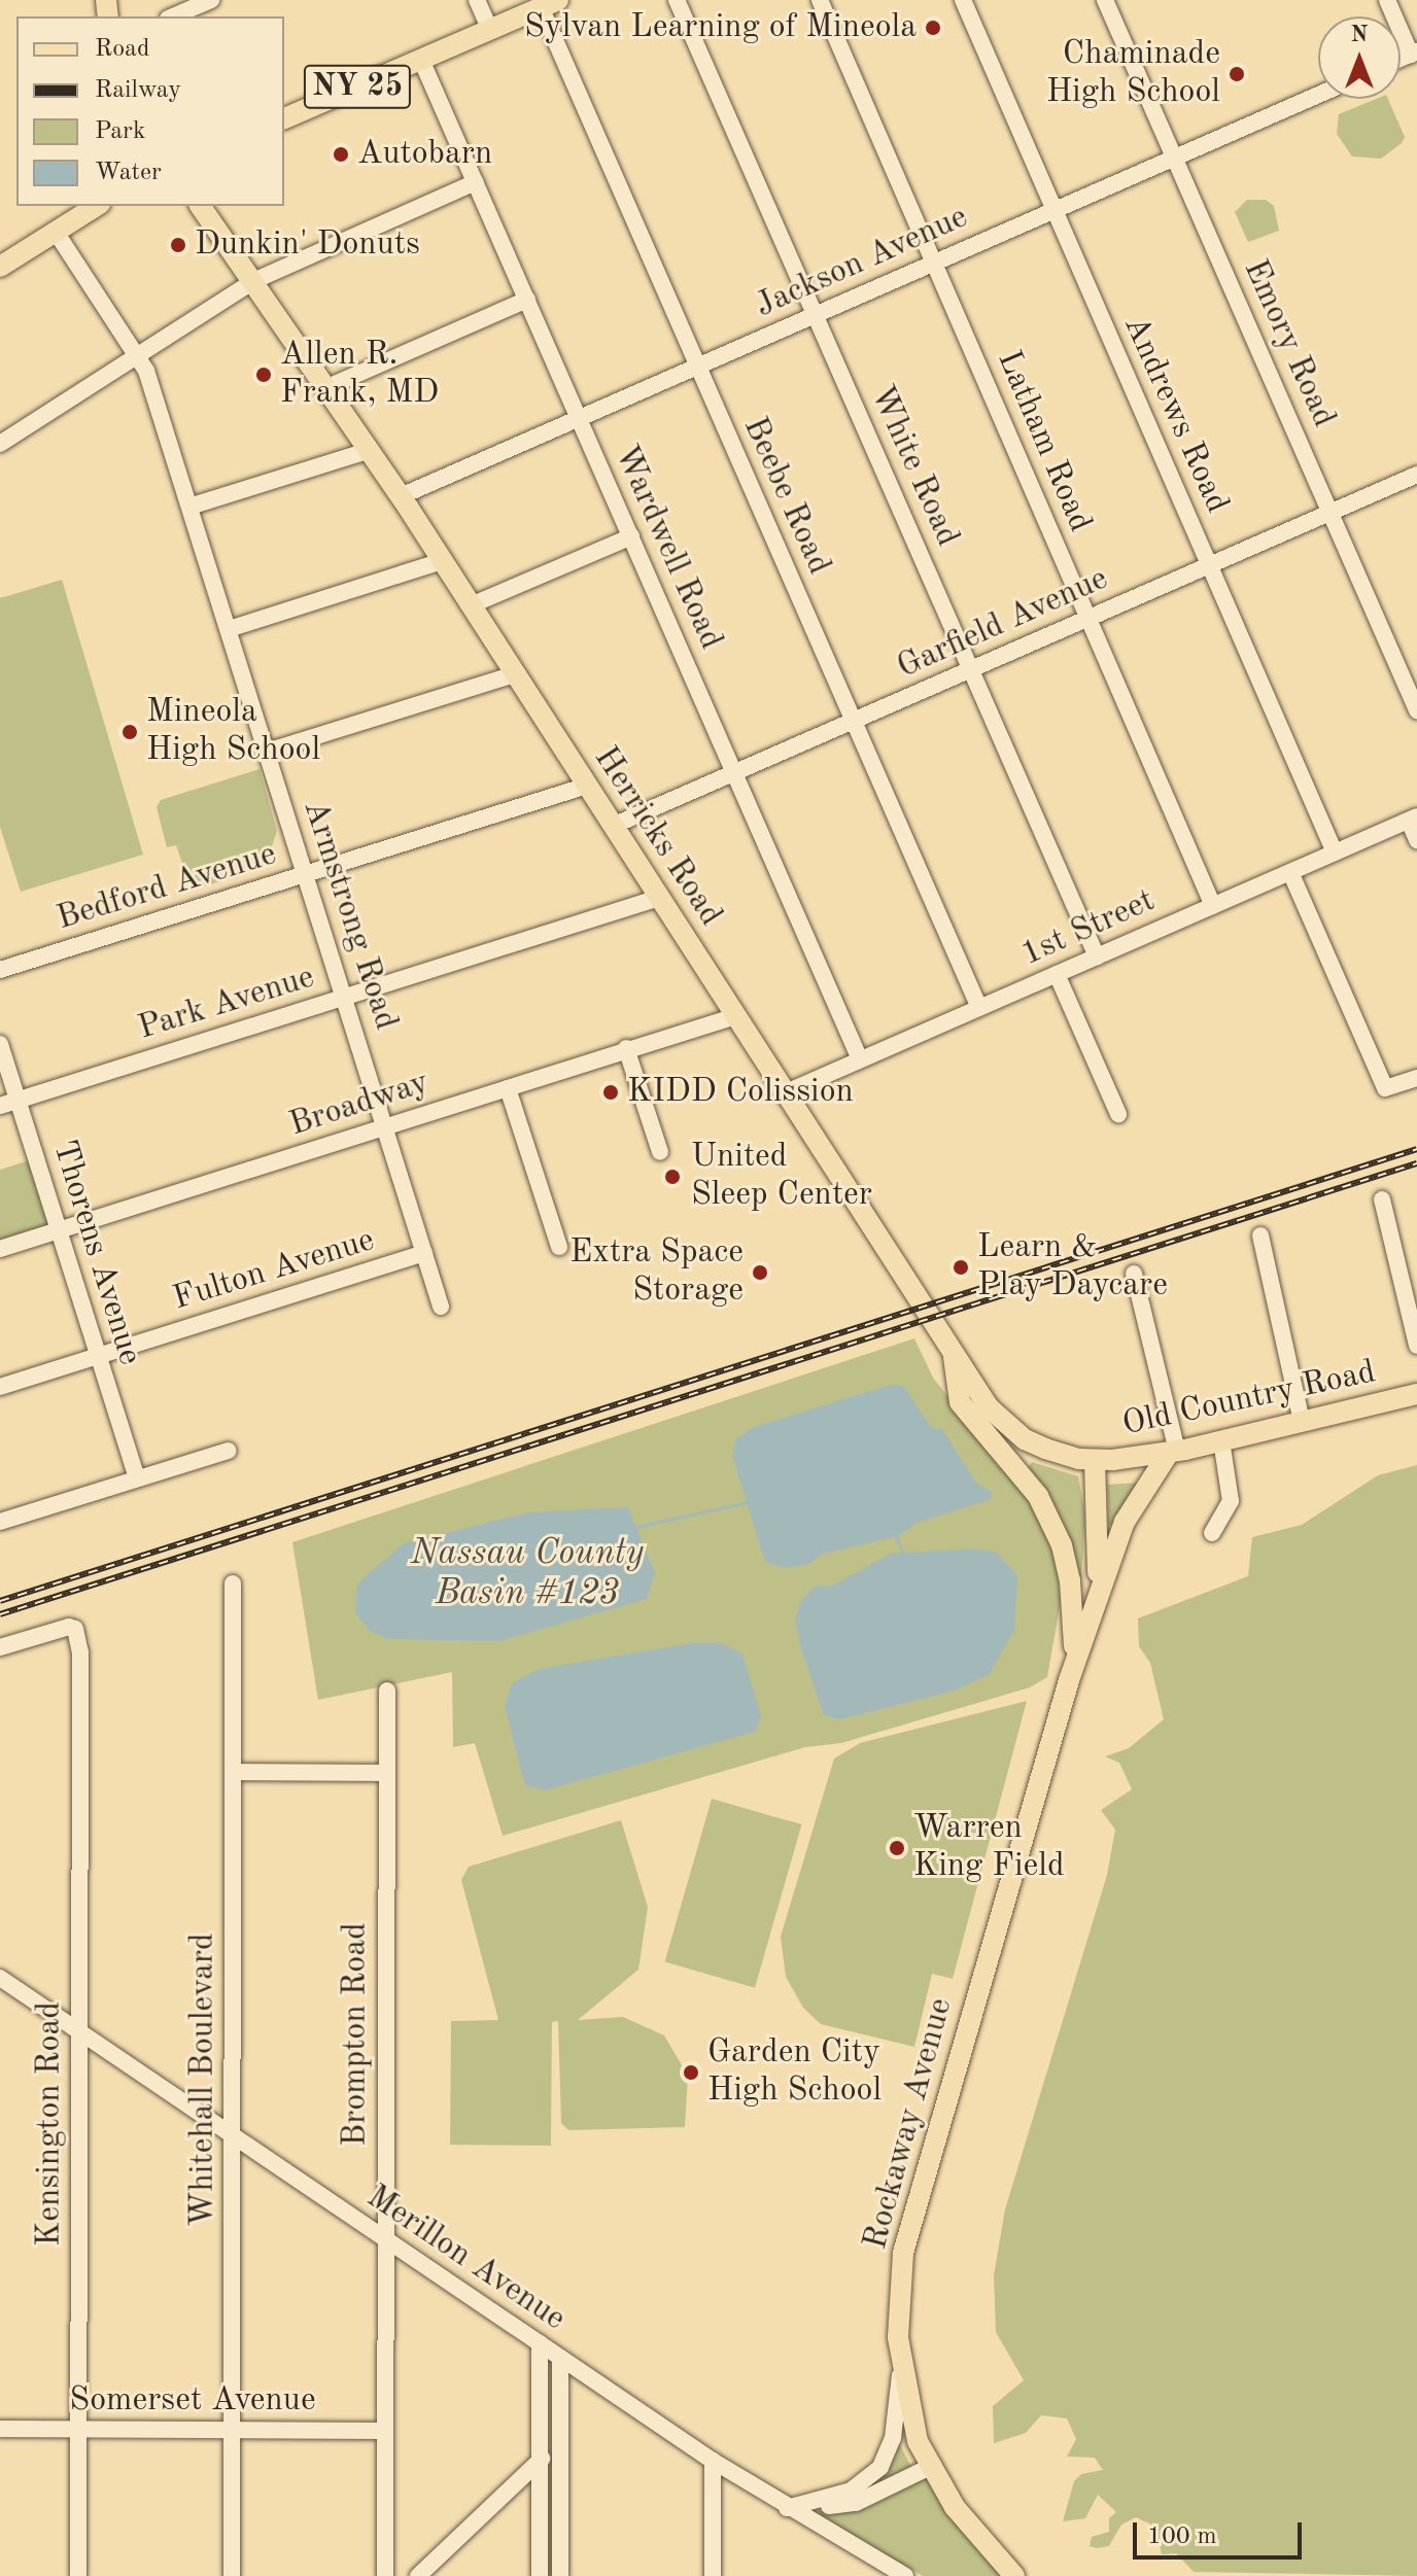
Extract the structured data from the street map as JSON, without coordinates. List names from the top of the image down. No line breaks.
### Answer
{"streets":{"main road":["NY 25","Herricks Road","Old Country Road","Rockaway Avenue"],"street":["Jackson Avenue","Emory Road","Andrews Road","Latham Road","White Road","Beebe Road","Wardwell Road","Garfield Avenue","Bedford Avenue","Armstrong Road","1st Street","Park Avenue","Broadway","Thorens Avenue","Fulton Avenue","Brompton Road","Whitehall Boulevard","Kensington Road","Merillon Avenue","Somerset Avenue"]},"crossings":[["NY 25","Beebe Road"],["NY 25","Wardwell Road"],["Jackson Avenue","Emory Road"],["Jackson Avenue","Andrews Road"],["Jackson Avenue","Latham Road"],["Jackson Avenue","White Road"],["Jackson Avenue","Beebe Road"],["Jackson Avenue","Wardwell Road"],["Jackson Avenue","Herricks Road"],["Emory Road","Garfield Avenue"],["Andrews Road","Garfield Avenue"],["Andrews Road","1st Street"],["Latham Road","Garfield Avenue"],["Latham Road","1st Street"],["White Road","Garfield Avenue"],["White Road","1st Street"],["Beebe Road","Garfield Avenue"],["Beebe Road","1st Street"],["Wardwell Road","Garfield Avenue"],["Wardwell Road","1st Street"],["Garfield Avenue","Herricks Road"],["Herricks Road","Bedford Avenue"],["Herricks Road","1st Street"],["Herricks Road","Park Avenue"],["Herricks Road","Broadway"],["Herricks Road","Old Country Road"],["Herricks Road","Rockaway Avenue"],["Bedford Avenue","Armstrong Road"],["Armstrong Road","Park Avenue"],["Armstrong Road","Broadway"],["Armstrong Road","Fulton Avenue"],["Park Avenue","Thorens Avenue"],["Broadway","Thorens Avenue"],["Thorens Avenue","Fulton Avenue"],["Old Country Road","Rockaway Avenue"],["Brompton Road","Merillon Avenue"],["Brompton Road","Somerset Avenue"],["Whitehall Boulevard","Merillon Avenue"],["Whitehall Boulevard","Somerset Avenue"],["Kensington Road","Merillon Avenue"],["Kensington Road","Somerset Avenue"]],"water":["Nassau County Basin #123"],"places":["Sylvan Learning of Mineola","Chaminade High School","Autobarn","Dunkin' Donuts","Allen R. Frank, MD","Mineola High School","KIDD Colission","United Sleep Center","Learn & Play Daycare","Extra Space Storage","Warren King Field","Garden City High School"],"legend":["Road","Railway","Park","Water"],"scale_bar":"100 m","north":"top"}
